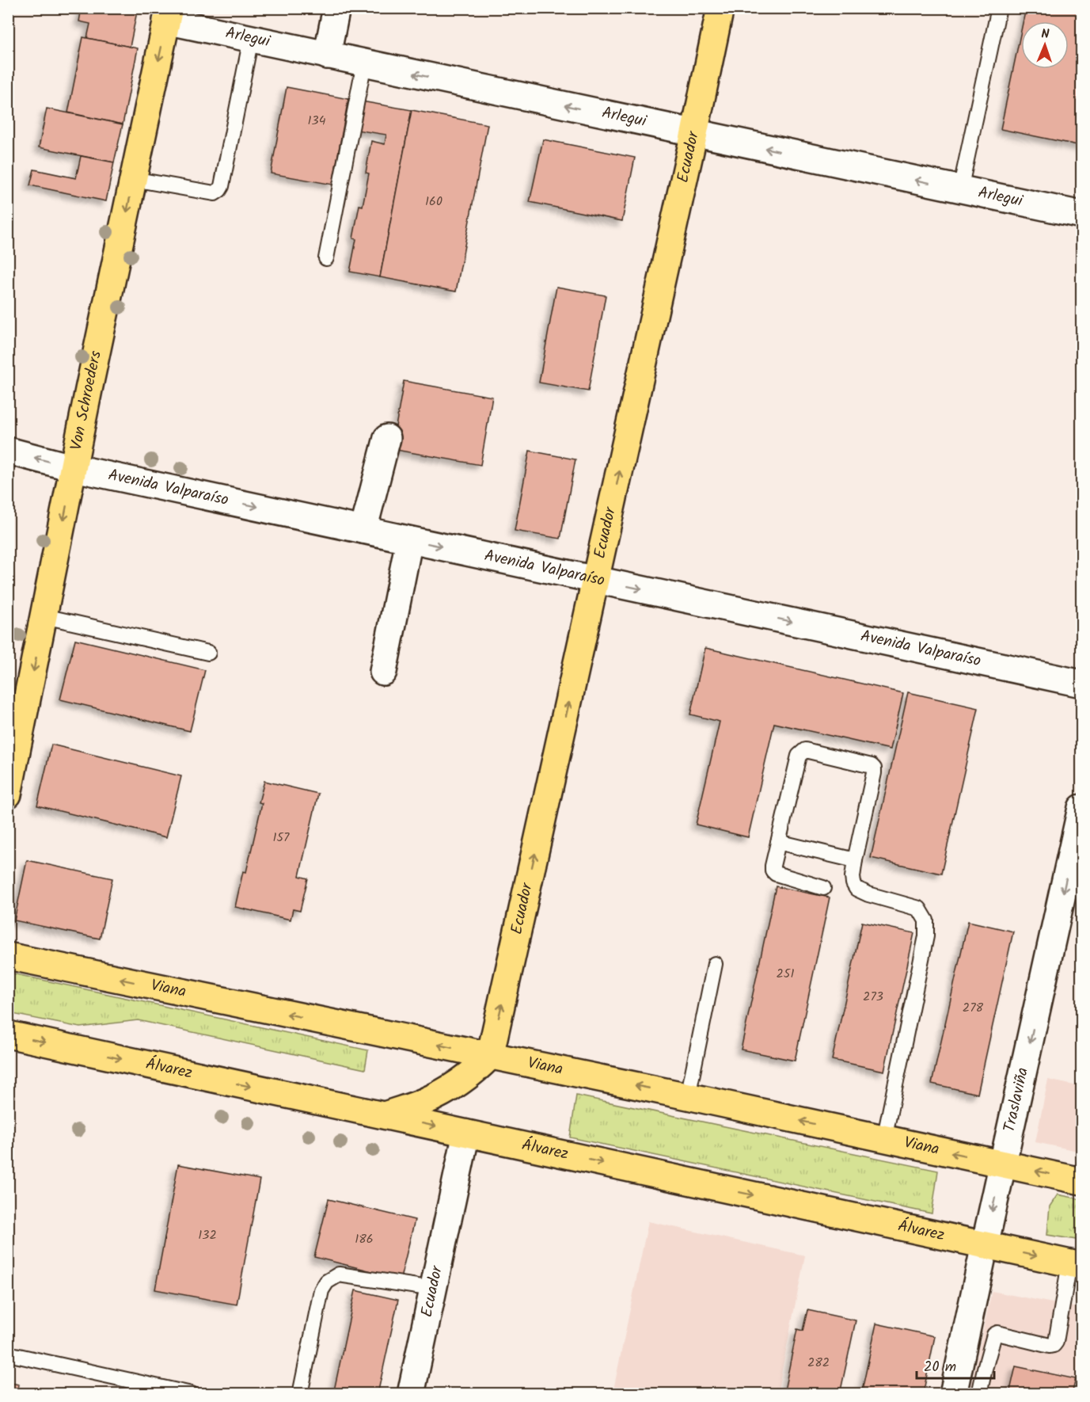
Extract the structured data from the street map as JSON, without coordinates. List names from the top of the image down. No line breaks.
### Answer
{"streets":{"main road":["Ecuador","Von Schroeders","Viana","Álvarez"],"street":["Arlegui","Avenida Valparaíso","Traslaviña"]},"crossings":[["Arlegui","Ecuador"],["Arlegui","Von Schroeders"],["Ecuador","Avenida Valparaíso"],["Ecuador","Viana"],["Ecuador","Álvarez"],["Von Schroeders","Avenida Valparaíso"],["Viana","Traslaviña"],["Álvarez","Traslaviña"]],"one_way":["Arlegui","Ecuador","Von Schroeders","Avenida Valparaíso","Viana","Álvarez","Traslaviña"],"house_numbers":["134","160","157","251","273","278","132","186","282"],"scale_bar":"20 m","north":"top"}
